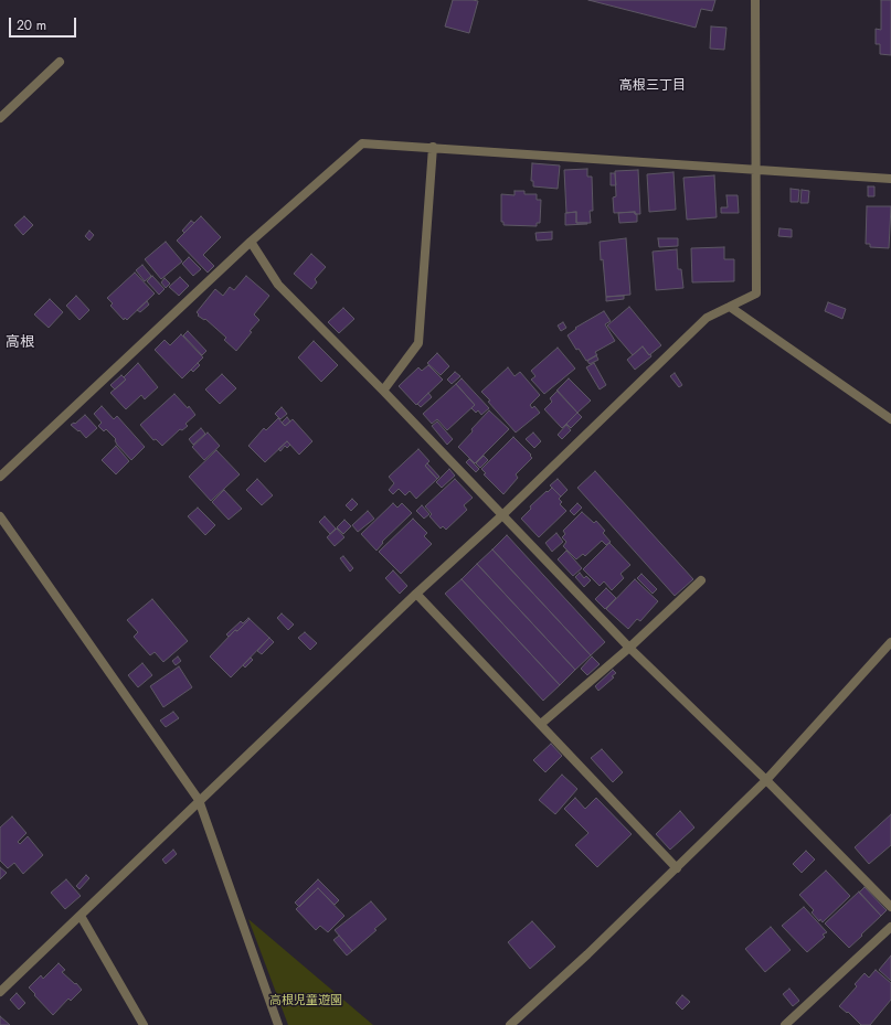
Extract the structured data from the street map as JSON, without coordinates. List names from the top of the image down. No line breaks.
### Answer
{"districts":["高根三丁目","高根"],"parks":["高根児童遊園"],"scale_bar":"20 m"}
